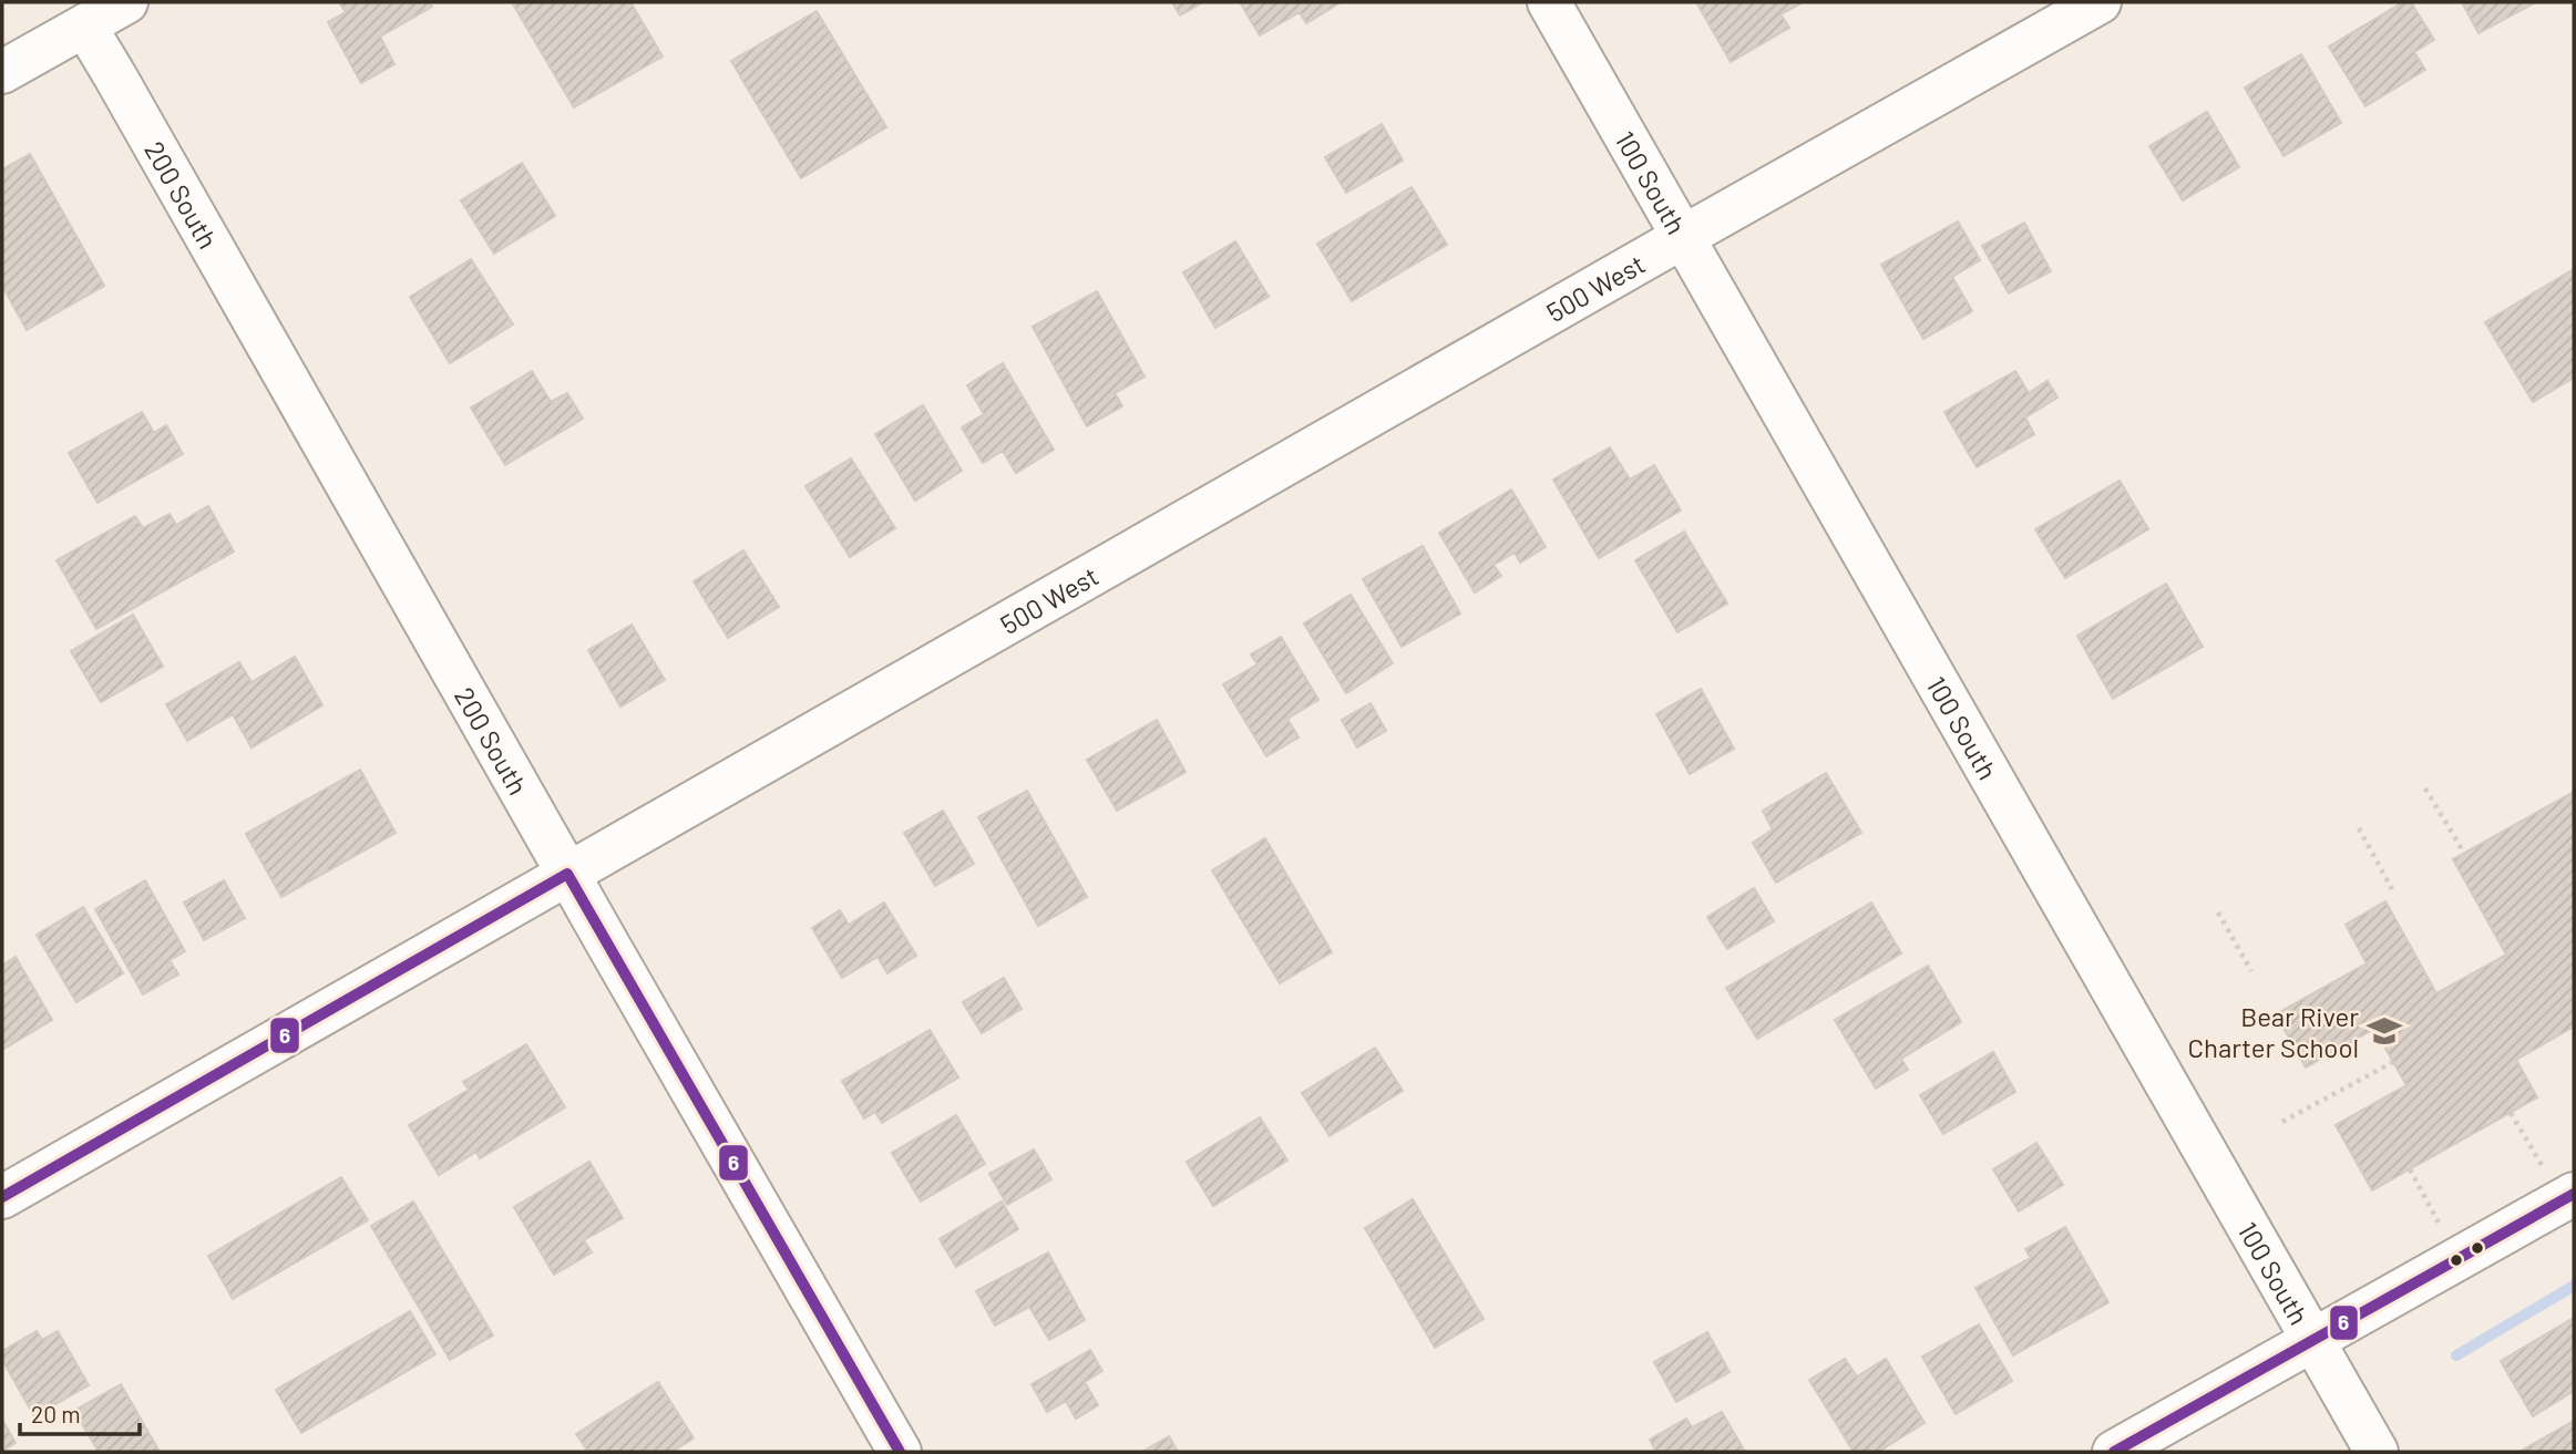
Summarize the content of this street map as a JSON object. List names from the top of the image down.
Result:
{
  "streets": {
    "street": ["100 South", "200 South", "500 West"]
  },
  "crossings": [
    ["100 South", "500 West"],
    ["200 South", "500 West"]
  ],
  "places": {
    "school or university": ["Bear River Charter School"]
  },
  "lines": ["transit line 6"],
  "scale_bar": "20 m"
}
